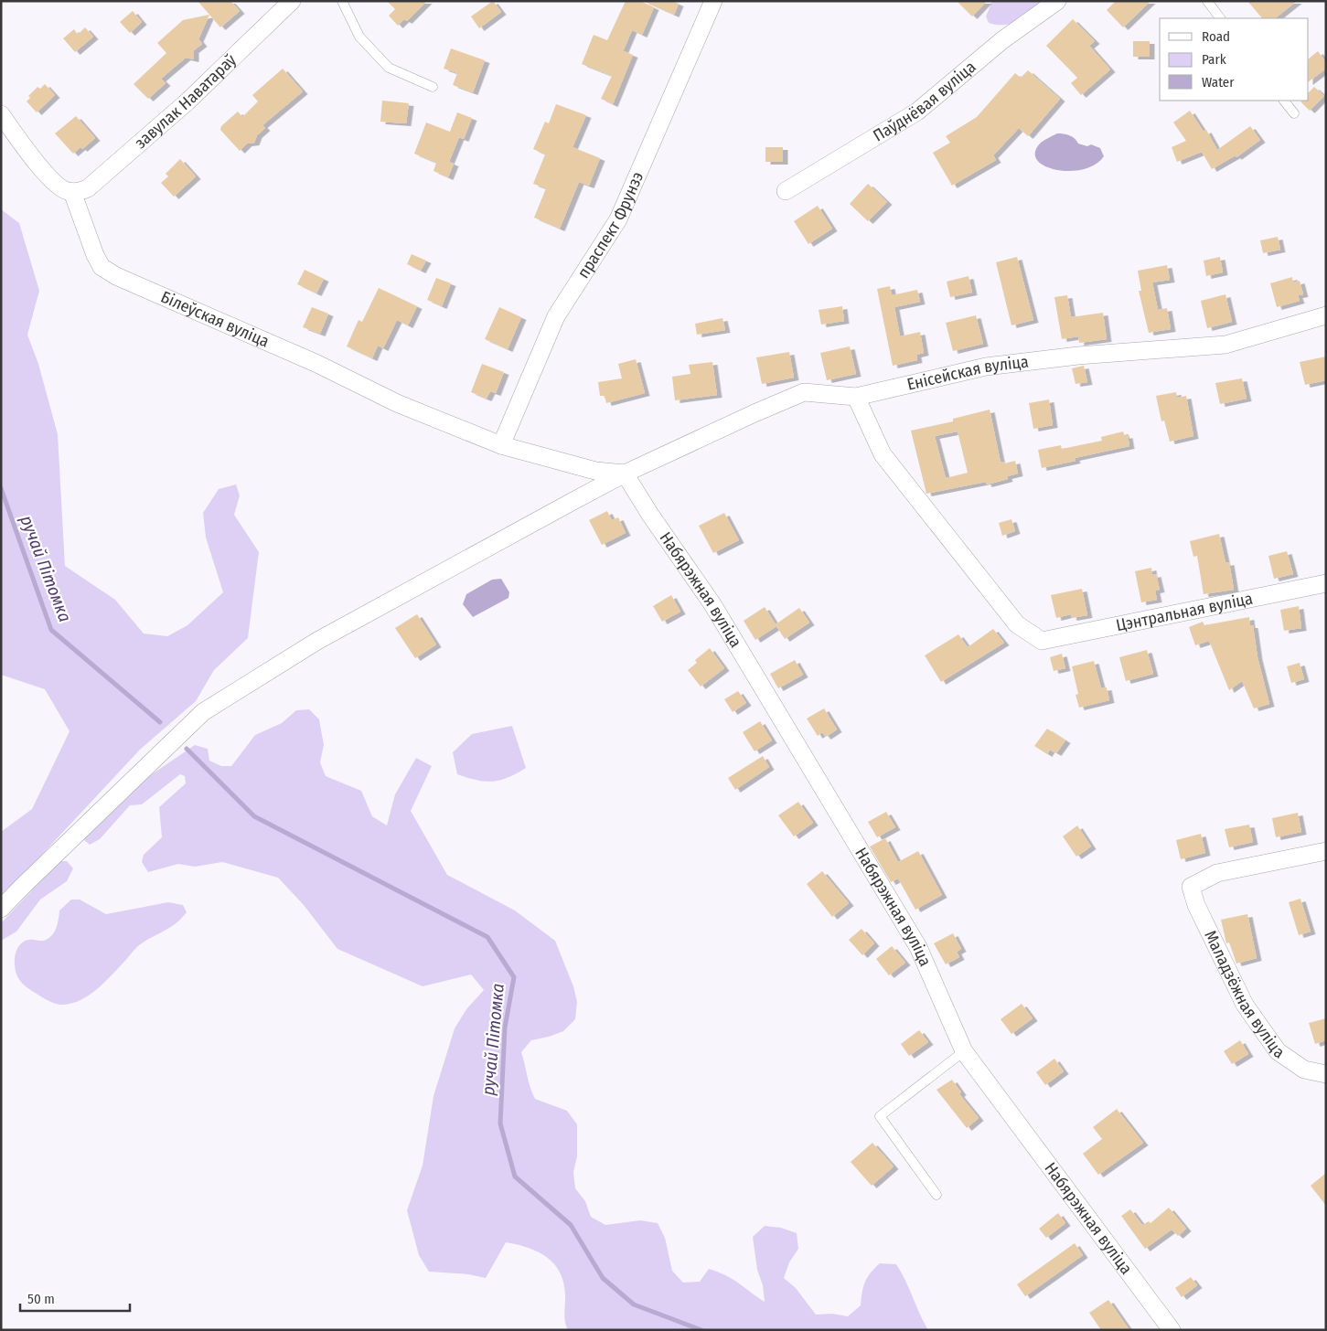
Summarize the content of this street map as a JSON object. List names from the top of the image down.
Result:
{
  "streets": {
    "street": [
      "Паўднёвая вуліца",
      "завулак Наватараў",
      "праспект Фрунзэ",
      "Білеўская вуліца",
      "Енісейская вуліца",
      "Набярэжная вуліца",
      "Цэнтральная вуліца",
      "Маладзёжная вуліца"
    ]
  },
  "crossings": [
    ["завулак Наватараў", "Білеўская вуліца"],
    ["праспект Фрунзэ", "Білеўская вуліца"],
    ["Білеўская вуліца", "Енісейская вуліца"],
    ["Білеўская вуліца", "Набярэжная вуліца"],
    ["Енісейская вуліца", "Набярэжная вуліца"],
    ["Енісейская вуліца", "Цэнтральная вуліца"]
  ],
  "water": ["ручай Пітомка"],
  "legend": ["Road", "Park", "Water"],
  "scale_bar": "50 m"
}
